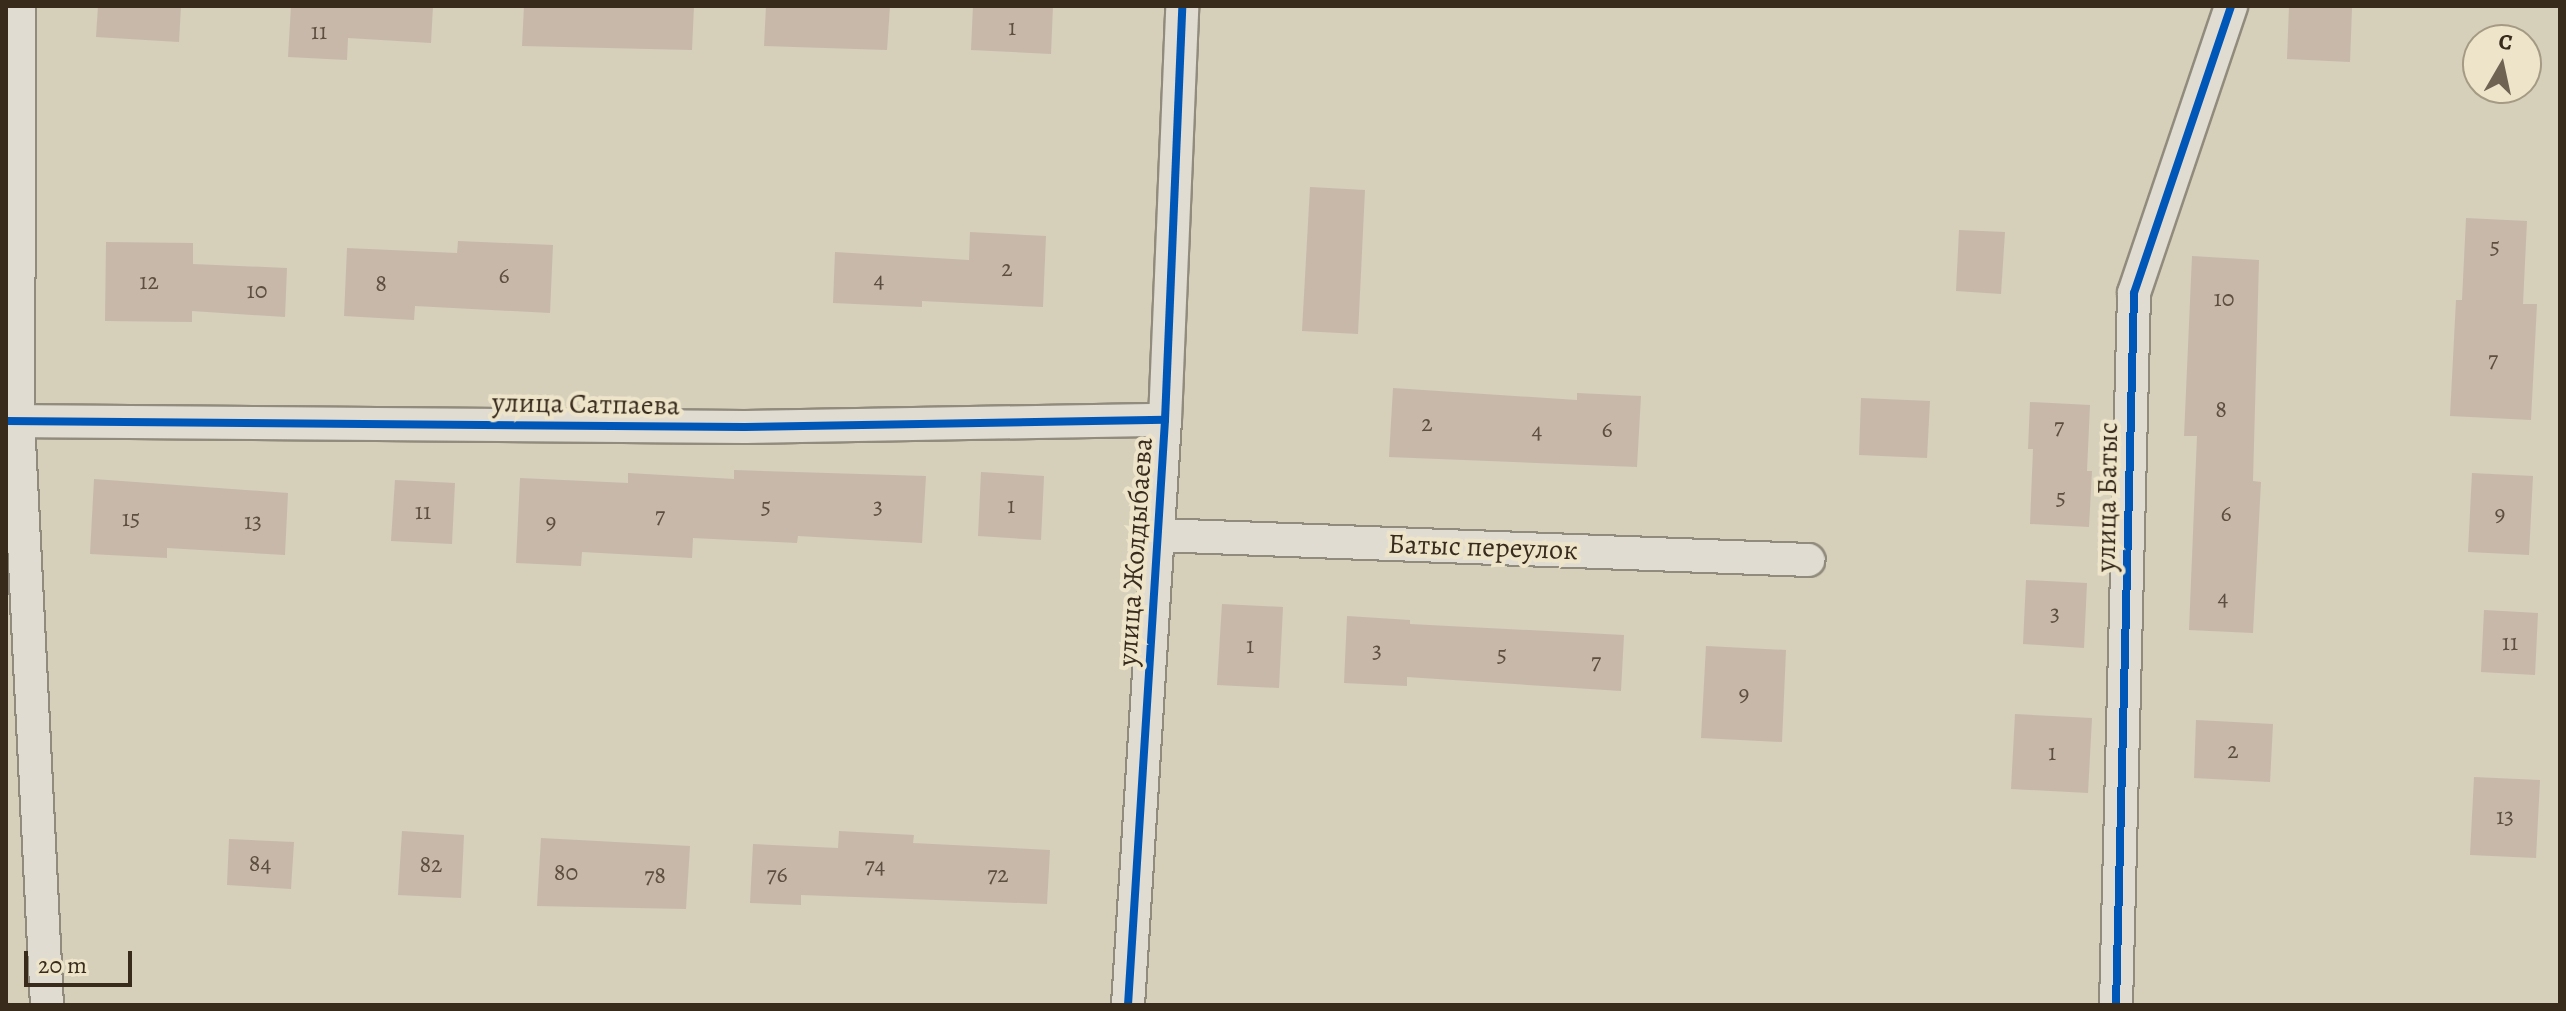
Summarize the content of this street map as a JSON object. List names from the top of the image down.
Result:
{
  "streets": {
    "street": [
      "улица Сатпаева",
      "улица Батыс",
      "Батыс переулок",
      "улица Жолдыбаева"
    ]
  },
  "crossings": [
    ["улица Сатпаева", "улица Жолдыбаева"],
    ["Батыс переулок", "улица Жолдыбаева"]
  ],
  "house_numbers": [
    "1",
    "11",
    "5",
    "2",
    "6",
    "4",
    "12",
    "8",
    "10",
    "10",
    "7",
    "8",
    "2",
    "7",
    "6",
    "4",
    "5",
    "1",
    "5",
    "3",
    "11",
    "6",
    "9",
    "7",
    "15",
    "13",
    "9",
    "4",
    "3",
    "11",
    "1",
    "3",
    "5",
    "7",
    "9",
    "2",
    "1",
    "13",
    "84",
    "82",
    "74",
    "80",
    "76",
    "72",
    "78"
  ],
  "scale_bar": "20 m",
  "north": "top"
}
